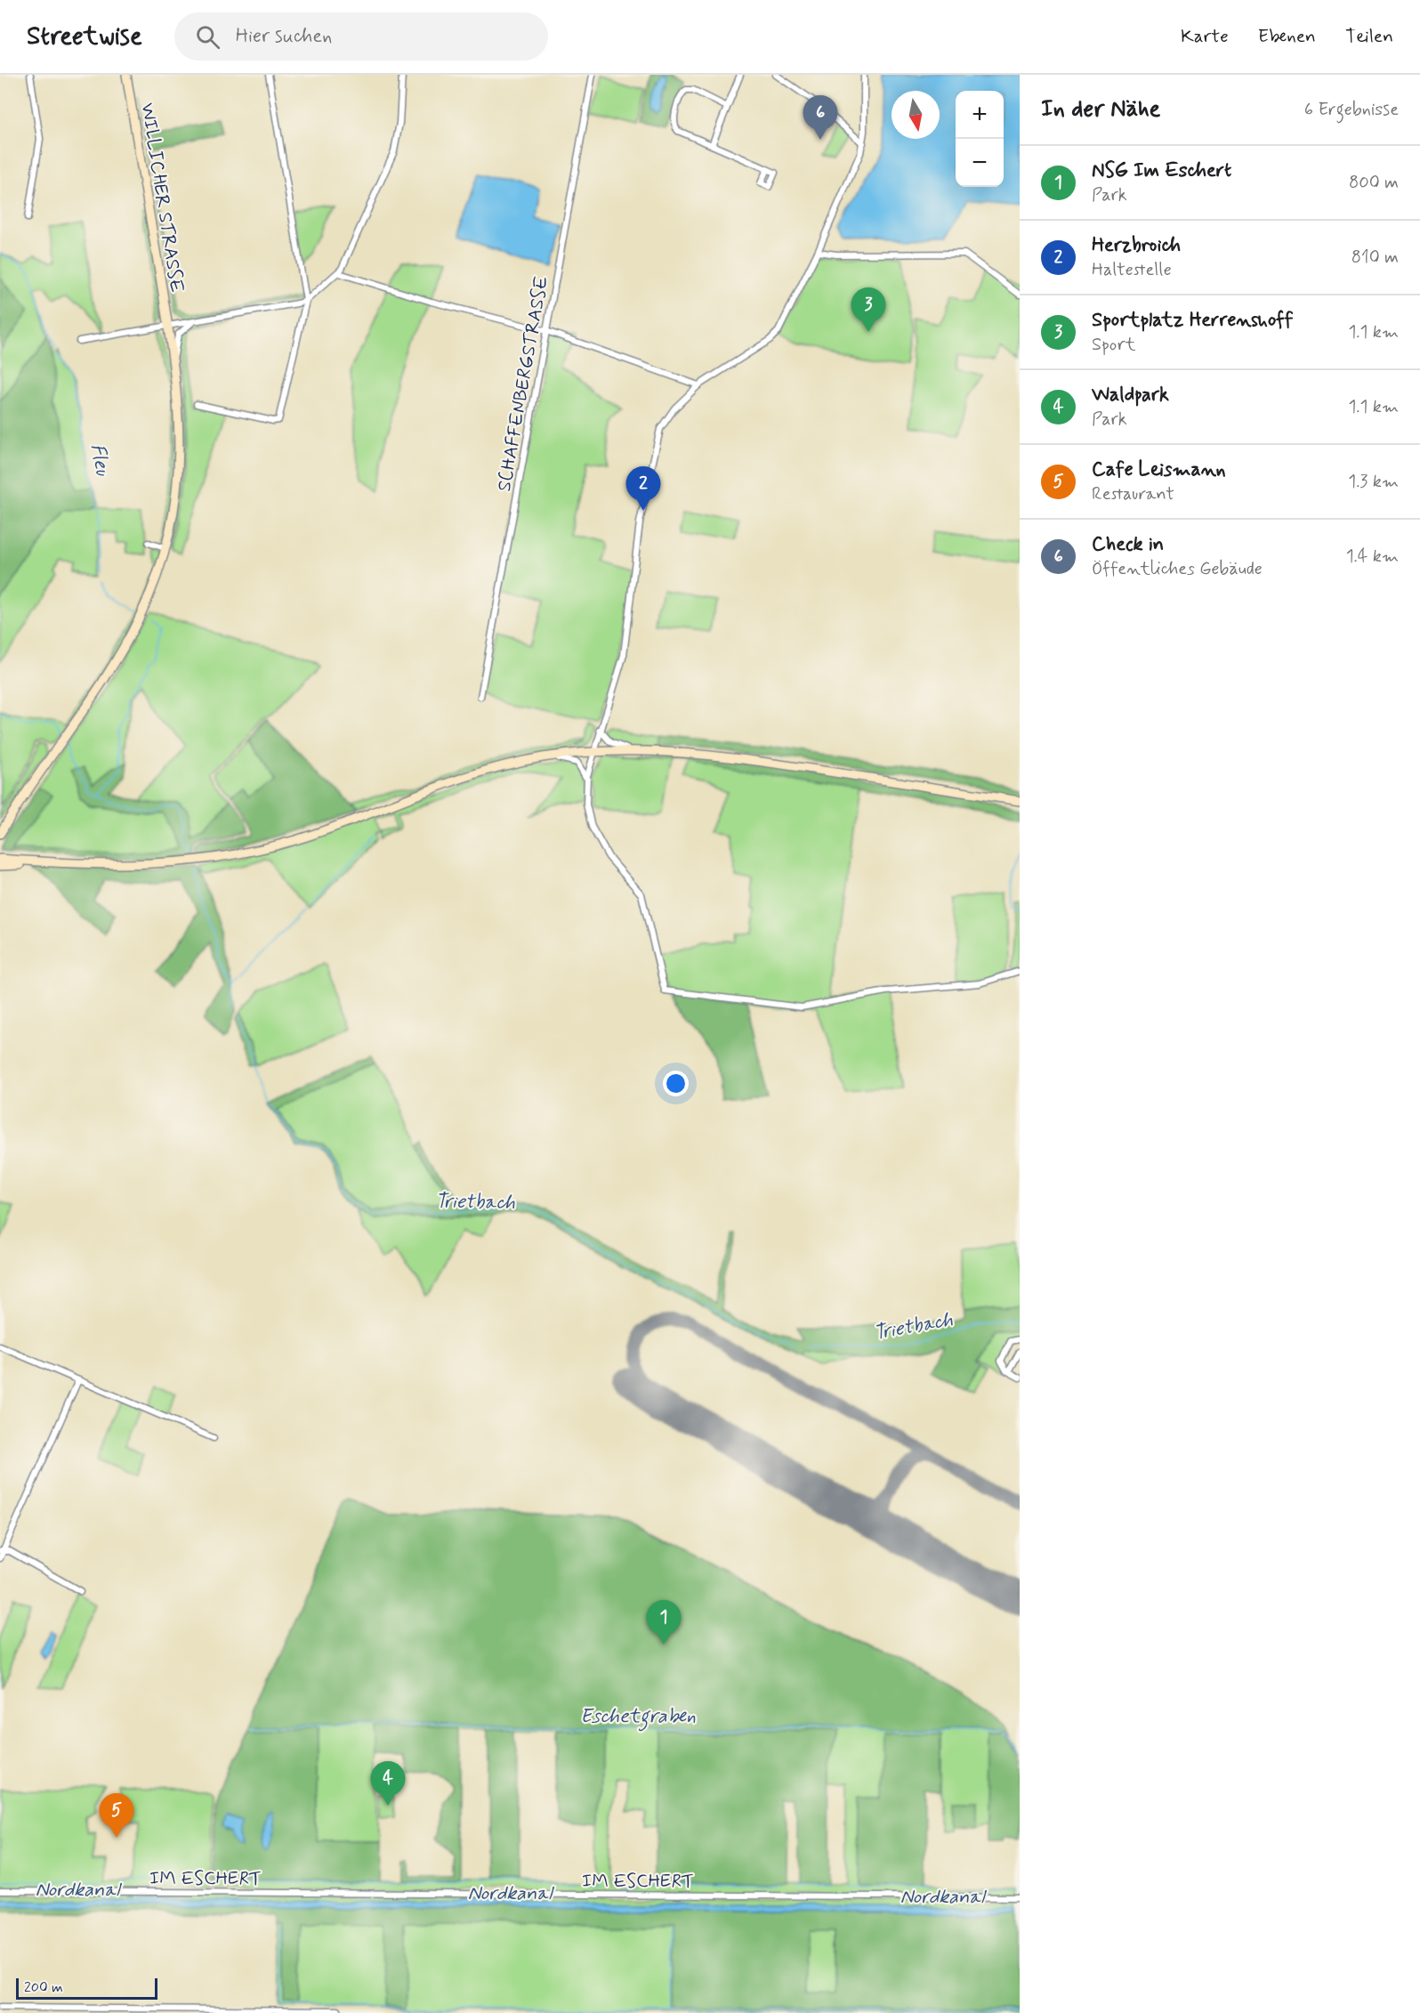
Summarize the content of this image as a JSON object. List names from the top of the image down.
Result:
{
  "streets": {
    "main road": ["WILLICHER STRASSE"],
    "street": ["SCHAFFENBERGSTRASSE", "IM ESCHERT"]
  },
  "water": [
    "Fleu",
    "Trietbach",
    "Eschetgraben",
    "Nordkanal"
  ],
  "scale_bar": "200 m",
  "north": "bottom",
  "page": {
    "header": "Streetwise",
    "search": "Hier suchen",
    "nav": ["Karte", "Ebenen", "Teilen"],
    "heading": ["In der Nähe", "6 Ergebnisse"],
    "map_buttons": ["+", "−"],
    "pins": [
      "6",
      "3",
      "2",
      "1",
      "4",
      "5"
    ],
    "list": [
      {
        "mark": "1",
        "name": "NSG Im Eschert",
        "note": "Park",
        "value": "800 m"
      },
      {
        "mark": "2",
        "name": "Herzbroich",
        "note": "Haltestelle",
        "value": "810 m"
      },
      {
        "mark": "3",
        "name": "Sportplatz Herrenshoff",
        "note": "Sport",
        "value": "1.1 km"
      },
      {
        "mark": "4",
        "name": "Waldpark",
        "note": "Park",
        "value": "1.1 km"
      },
      {
        "mark": "5",
        "name": "Cafe Leismann",
        "note": "Restaurant",
        "value": "1.3 km"
      },
      {
        "mark": "6",
        "name": "Check in",
        "note": "Öffentliches Gebäude",
        "value": "1.4 km"
      }
    ],
    "scale": "200 m"
  }
}
